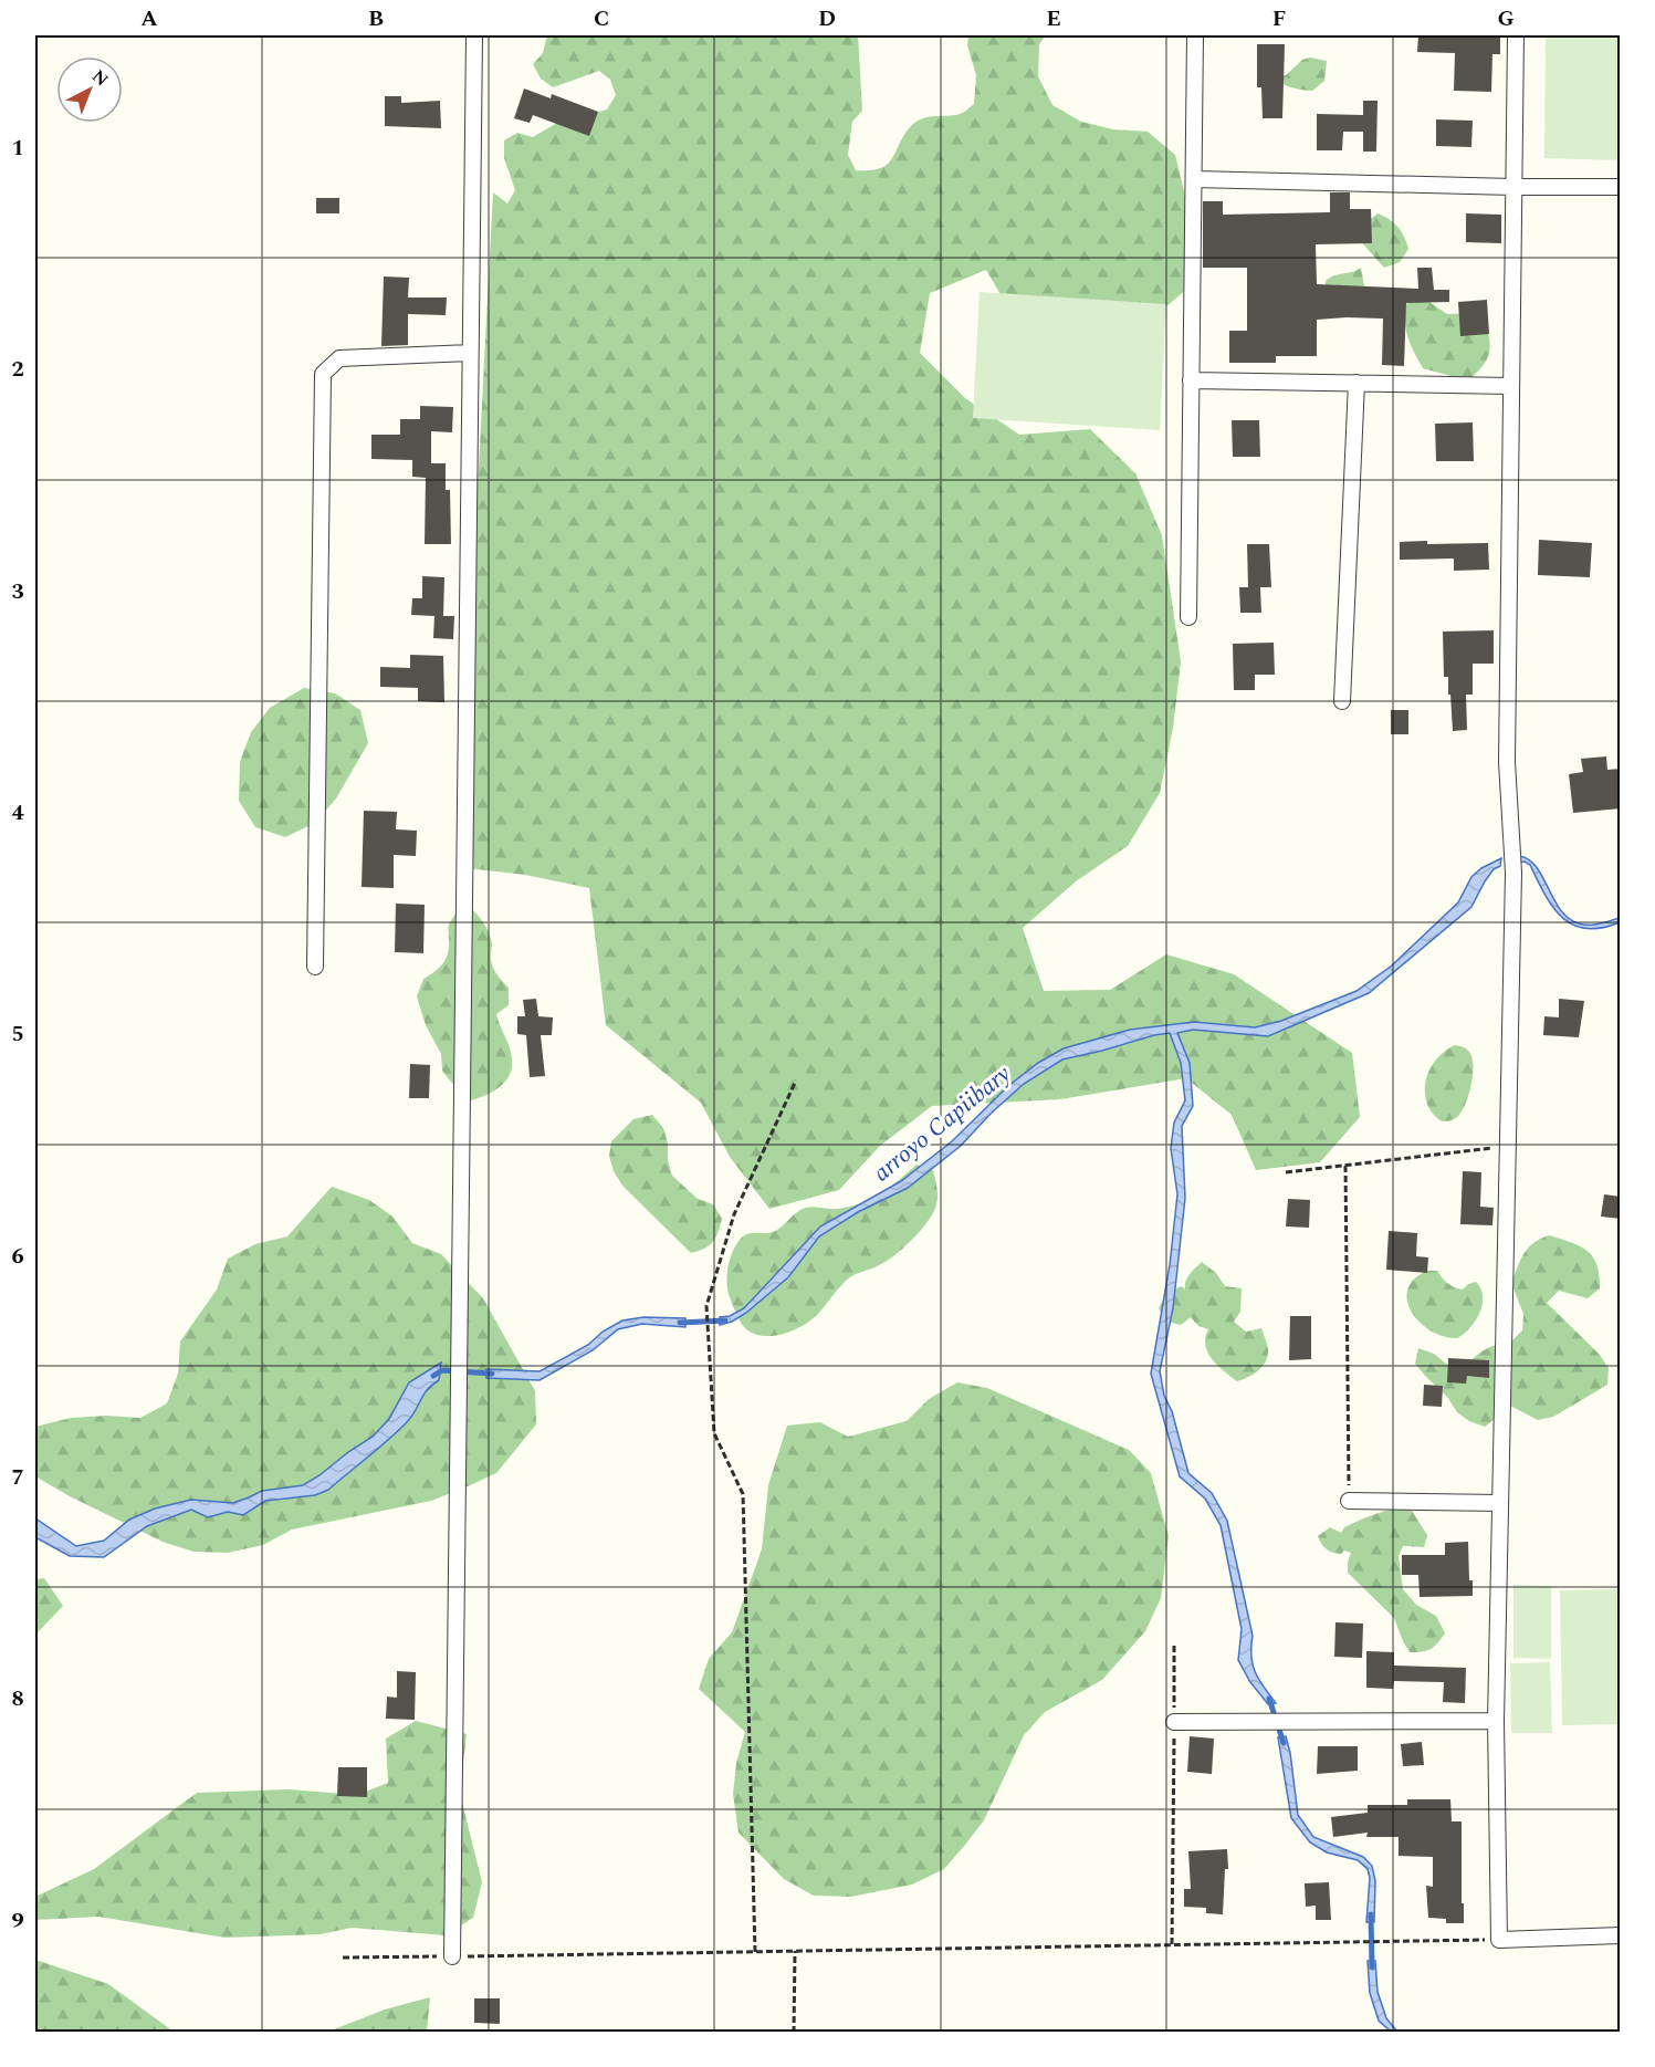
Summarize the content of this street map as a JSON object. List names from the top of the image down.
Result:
{
  "water": ["arroyo Capiibary"],
  "north": "top right",
  "grid": {
    "columns": [
      "A",
      "B",
      "C",
      "D",
      "E",
      "F",
      "G"
    ],
    "rows": [
      "1",
      "2",
      "3",
      "4",
      "5",
      "6",
      "7",
      "8",
      "9"
    ]
  }
}
